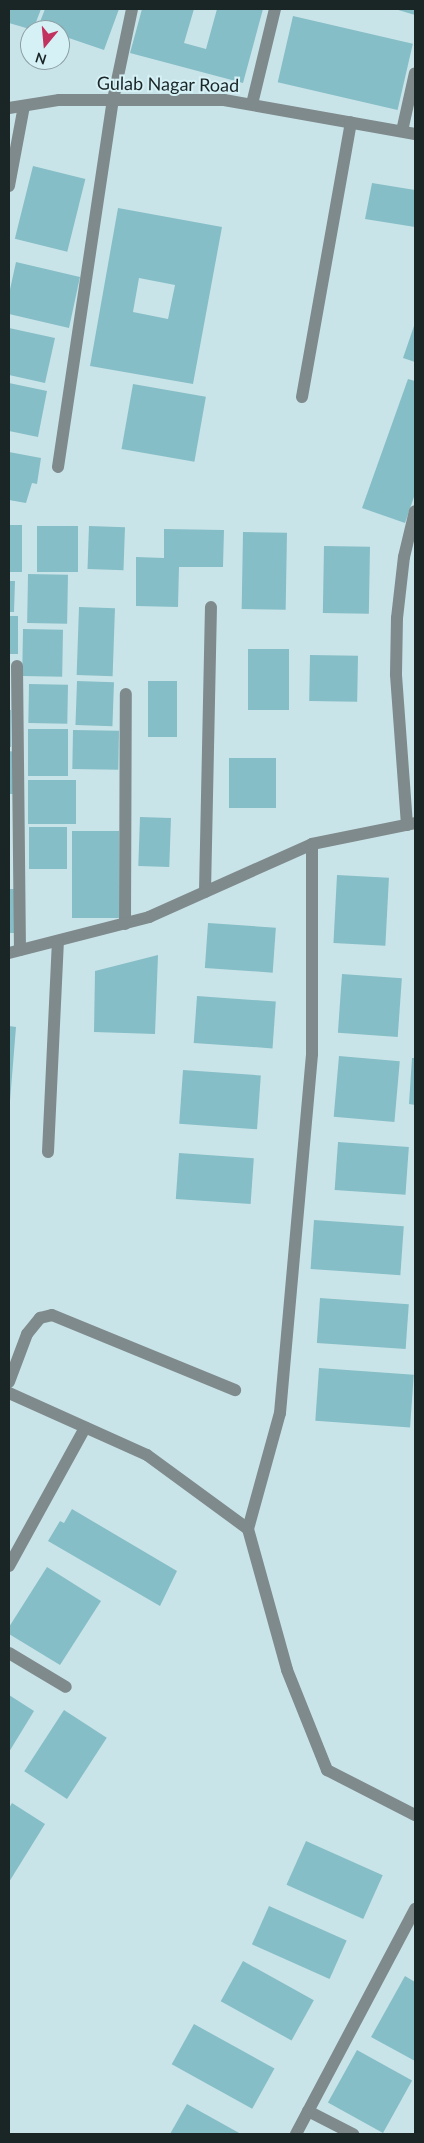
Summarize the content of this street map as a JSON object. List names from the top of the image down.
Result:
{
  "streets": {
    "street": ["Gulab Nagar Road"]
  },
  "north": "bottom"
}
